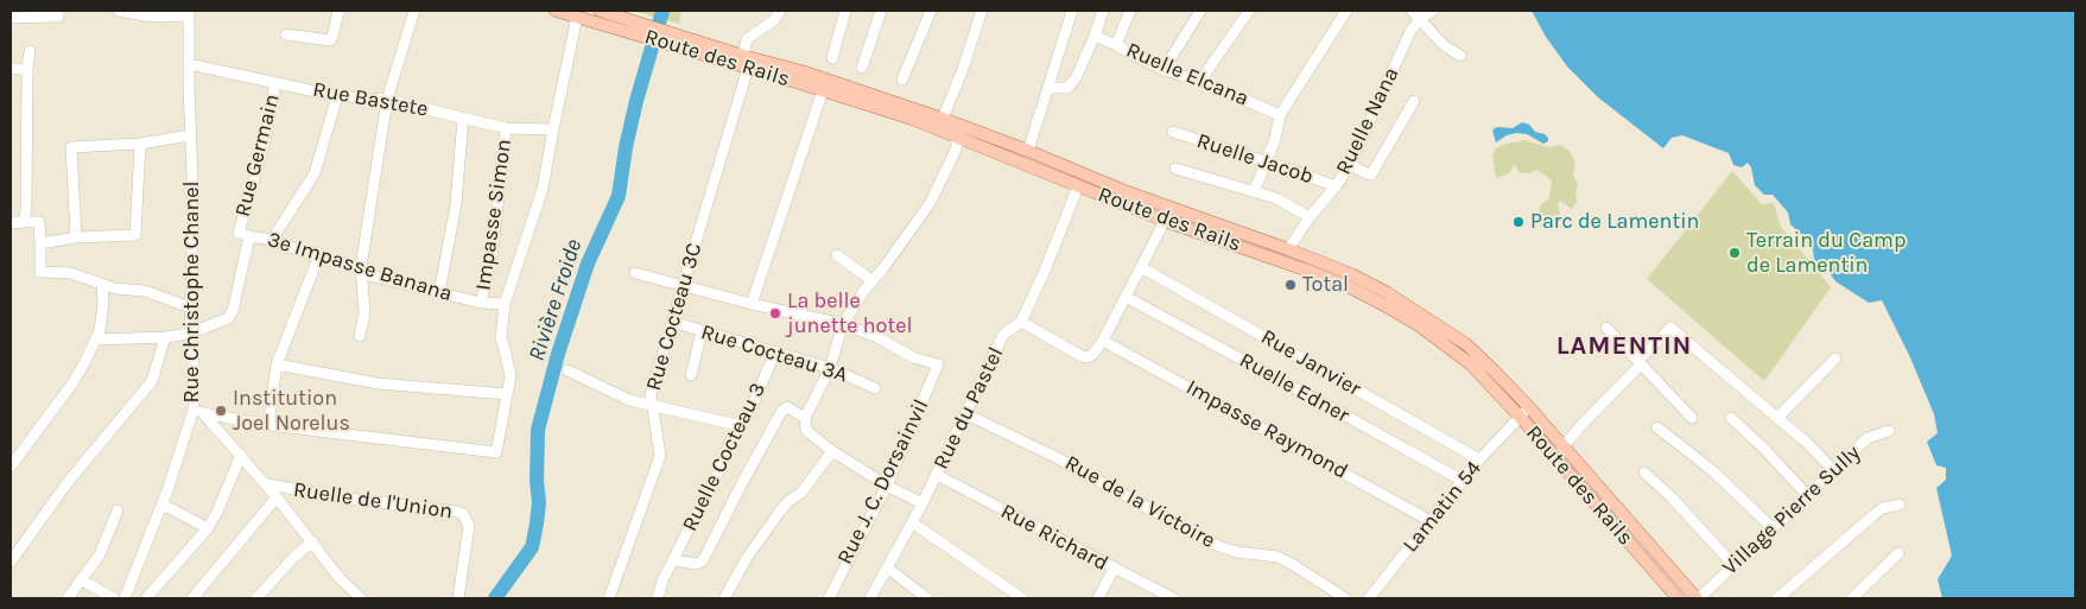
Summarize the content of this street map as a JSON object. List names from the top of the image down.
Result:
{
  "streets": {
    "main road": ["Route des Rails"],
    "street": [
      "Ruelle Elcana",
      "Rue Bastete",
      "Ruelle Nana",
      "Rue Germain",
      "Ruelle Jacob",
      "Impasse Simon",
      "3e Impasse Banana",
      "Rue Christophe Chanel",
      "Rue Cocteau 3C",
      "Rue Cocteau 3A",
      "Rue Janvier",
      "Ruelle Edner",
      "Rue du Pastel",
      "Impasse Raymond",
      "Ruelle Cocteau 3",
      "Rue J. C. Dorsainvil",
      "Ruelle de l'Union",
      "Rue de la Victoire",
      "Lamatin 54",
      "Village Pierre Sully",
      "Rue Richard"
    ]
  },
  "crossings": [
    ["Route des Rails", "Ruelle Nana"],
    ["Route des Rails", "Rue Cocteau 3C"],
    ["Route des Rails", "Rue du Pastel"],
    ["Route des Rails", "Lamatin 54"],
    ["Route des Rails", "Village Pierre Sully"],
    ["Rue Bastete", "Rue Germain"],
    ["Rue Bastete", "Impasse Simon"],
    ["Rue Bastete", "Rue Christophe Chanel"],
    ["Ruelle Nana", "Ruelle Jacob"],
    ["Rue Germain", "3e Impasse Banana"],
    ["Rue Germain", "Rue Christophe Chanel"],
    ["Impasse Simon", "3e Impasse Banana"],
    ["Rue Cocteau 3C", "Rue Cocteau 3A"],
    ["Rue Cocteau 3A", "Ruelle Cocteau 3"],
    ["Rue Janvier", "Lamatin 54"],
    ["Ruelle Edner", "Lamatin 54"],
    ["Rue du Pastel", "Rue de la Victoire"],
    ["Rue du Pastel", "Rue Richard"],
    ["Impasse Raymond", "Lamatin 54"]
  ],
  "districts": ["LAMENTIN"],
  "water": ["Rivière Froide"],
  "places": [
    "Parc de Lamentin",
    "Terrain du Camp de Lamentin",
    "Total",
    "La belle junette hotel",
    "Institution Joel Norelus"
  ]
}
